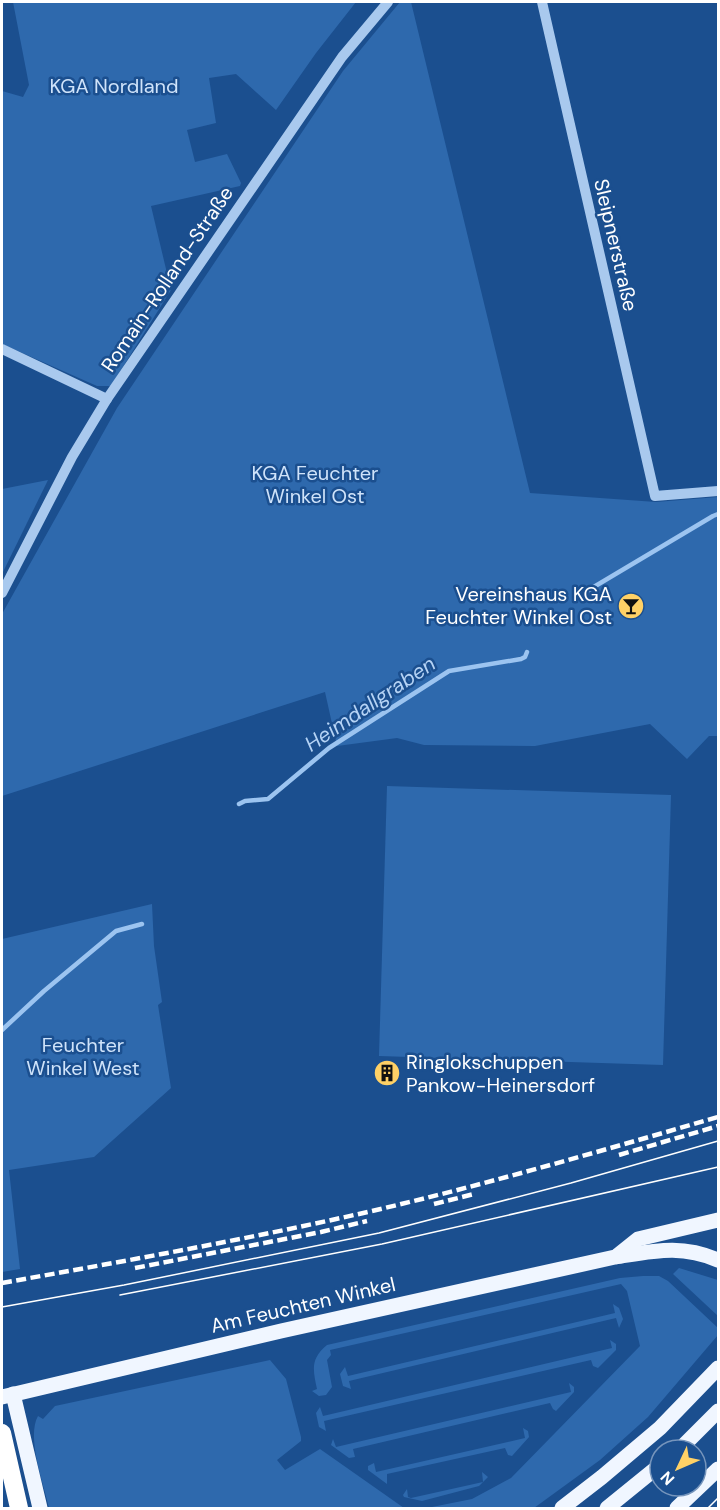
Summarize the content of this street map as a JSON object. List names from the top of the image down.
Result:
{
  "streets": {
    "main road": ["Am Feuchten Winkel"],
    "street": ["Sleipnerstraße", "Romain-Rolland-Straße"]
  },
  "water": ["Heimdallgraben"],
  "parks": ["KGA Nordland", "KGA Feuchter Winkel Ost", "Feuchter Winkel West"],
  "places": {
    "bar": ["Vereinshaus KGA Feuchter Winkel Ost"],
    "building": ["Ringlokschuppen Pankow-Heinersdorf"]
  },
  "north": "bottom left"
}
